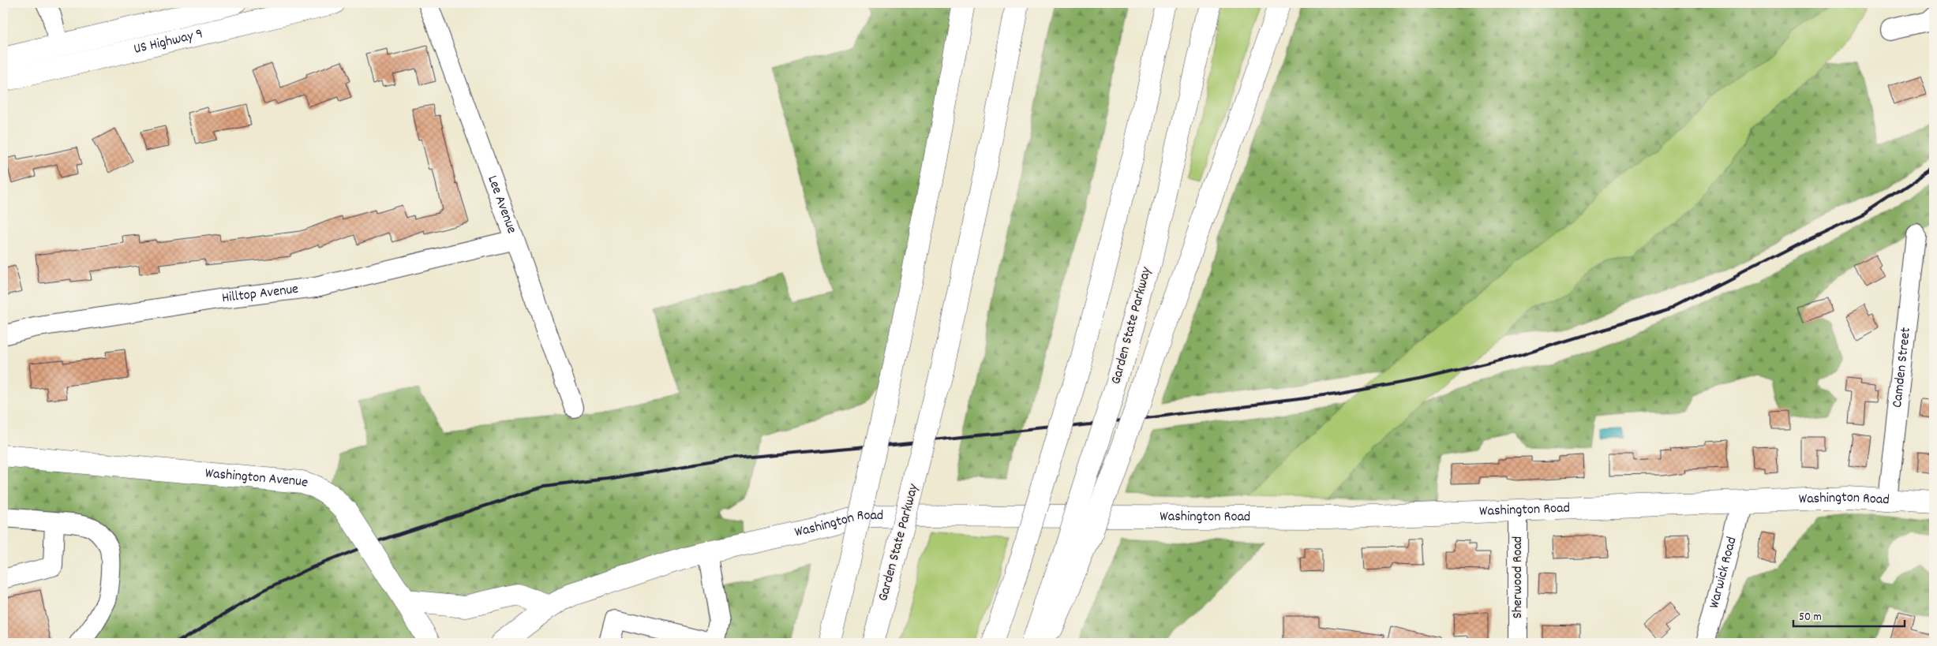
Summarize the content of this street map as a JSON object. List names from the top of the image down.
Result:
{
  "streets": {
    "main road": [
      "US Highway 9",
      "Garden State Parkway",
      "Washington Avenue",
      "Washington Road"
    ],
    "street": [
      "Lee Avenue",
      "Hilltop Avenue",
      "Camden Street",
      "Warwick Road",
      "Sherwood Road"
    ]
  },
  "crossings": [
    ["Lee Avenue", "Hilltop Avenue"],
    ["Camden Street", "Washington Road"],
    ["Washington Road", "Warwick Road"],
    ["Washington Road", "Sherwood Road"]
  ],
  "scale_bar": "50 m"
}
